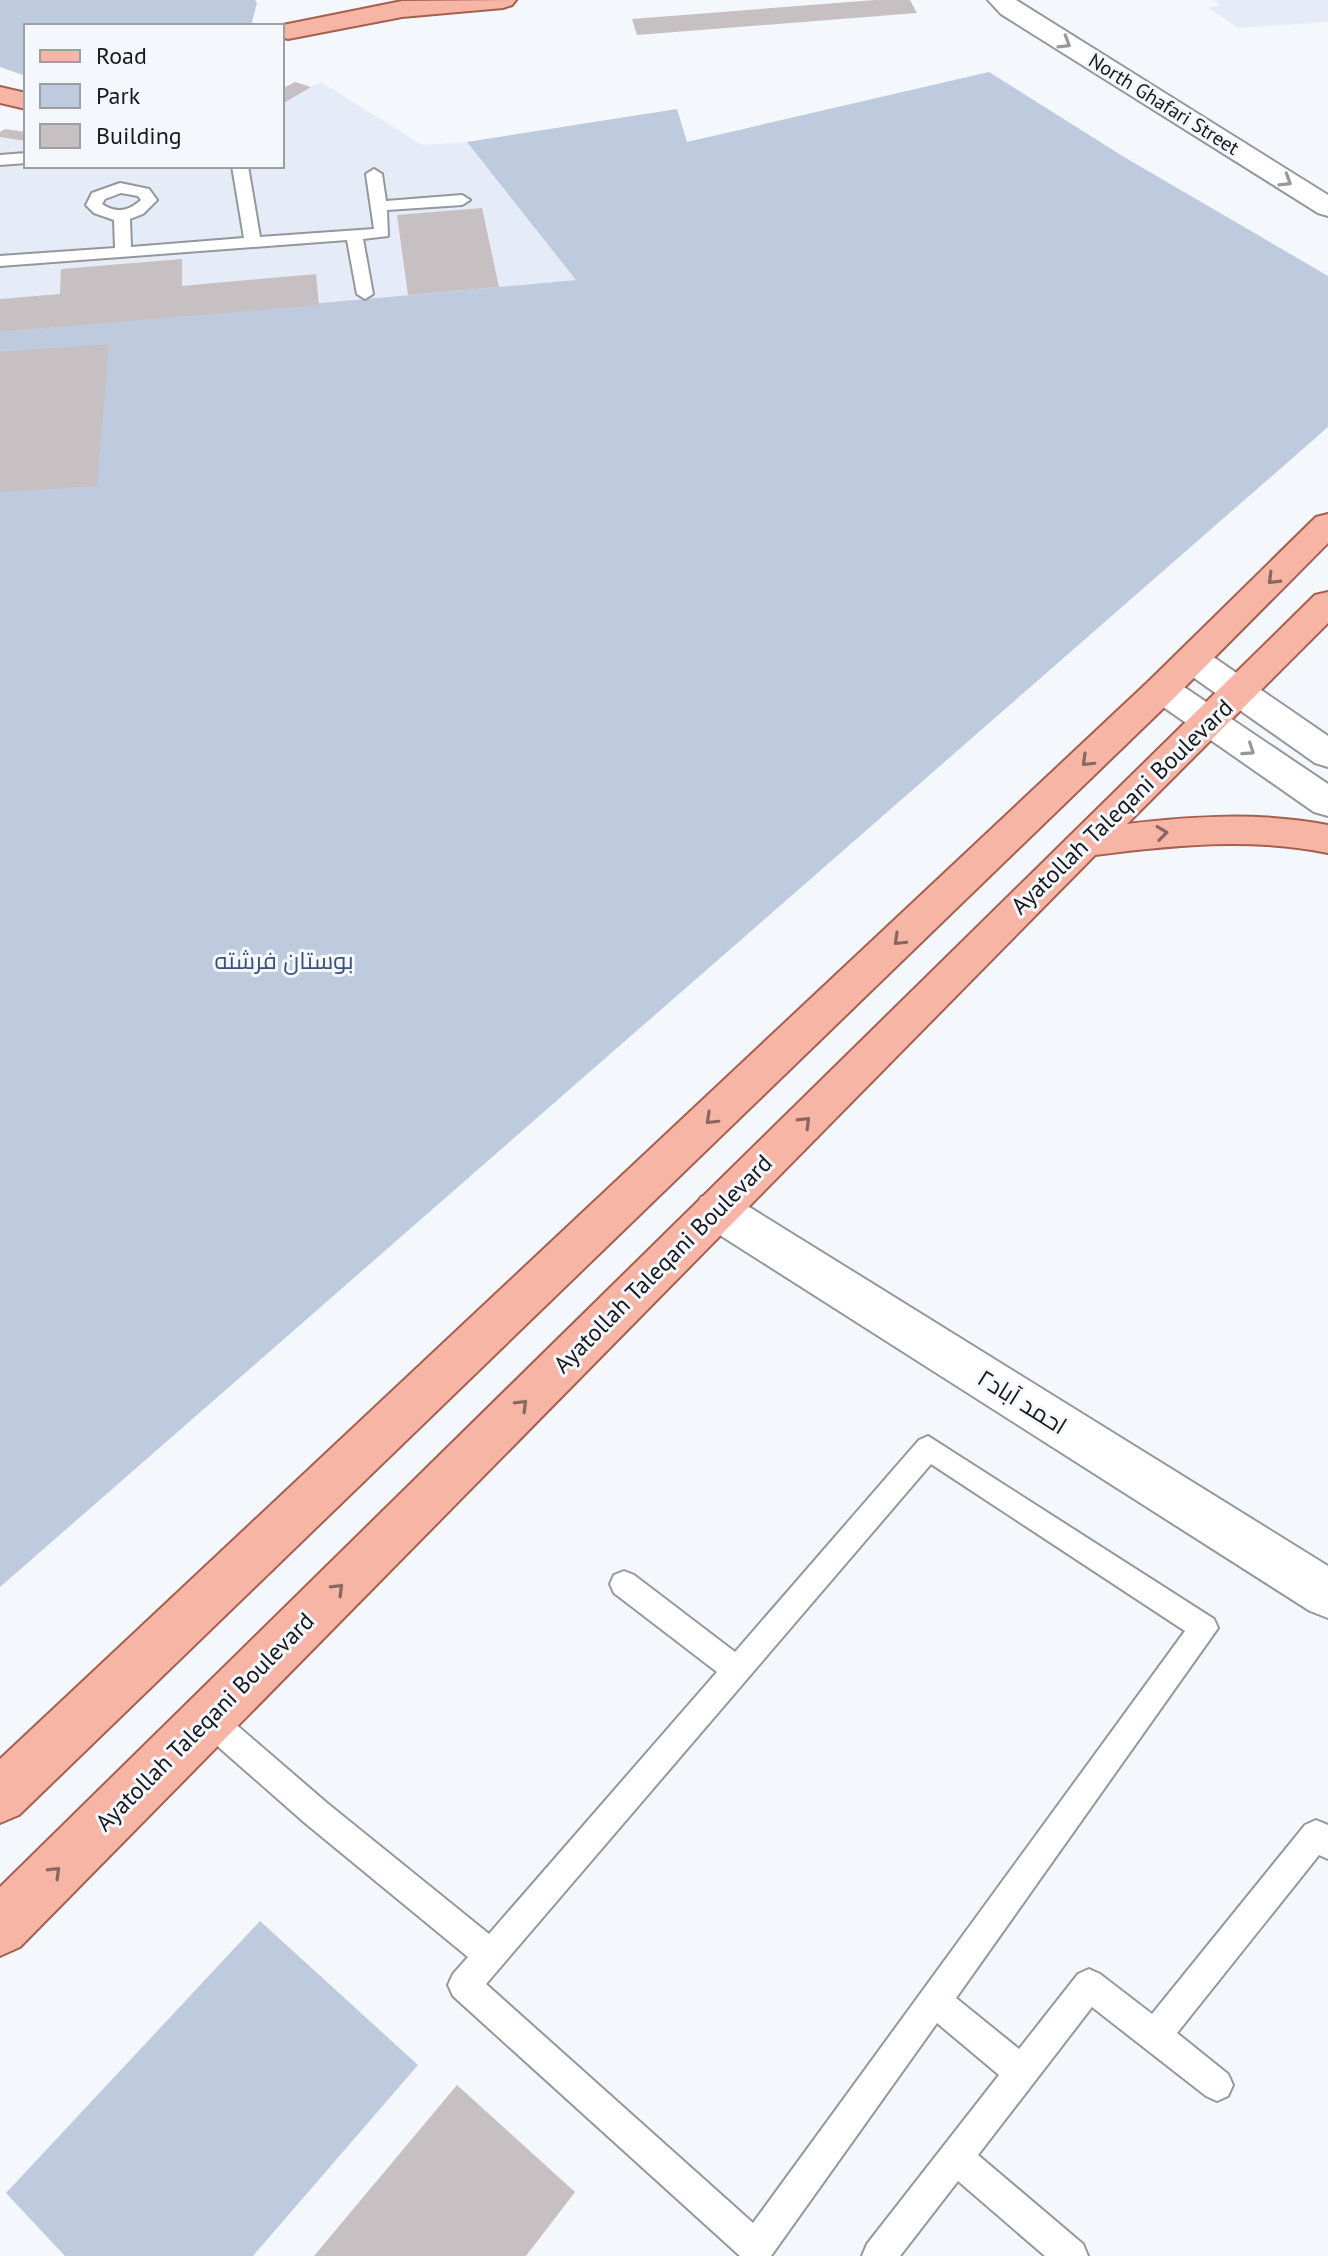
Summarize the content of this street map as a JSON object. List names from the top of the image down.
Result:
{
  "streets": {
    "main road": ["Ayatollah Taleqani Boulevard"],
    "street": ["North Ghafari Street", "احمد آباد۲"]
  },
  "crossings": [
    ["Ayatollah Taleqani Boulevard", "احمد آباد۲"]
  ],
  "one_way": ["North Ghafari Street"],
  "parks": ["بوستان فرشته"],
  "legend": ["Road", "Park", "Building"]
}
